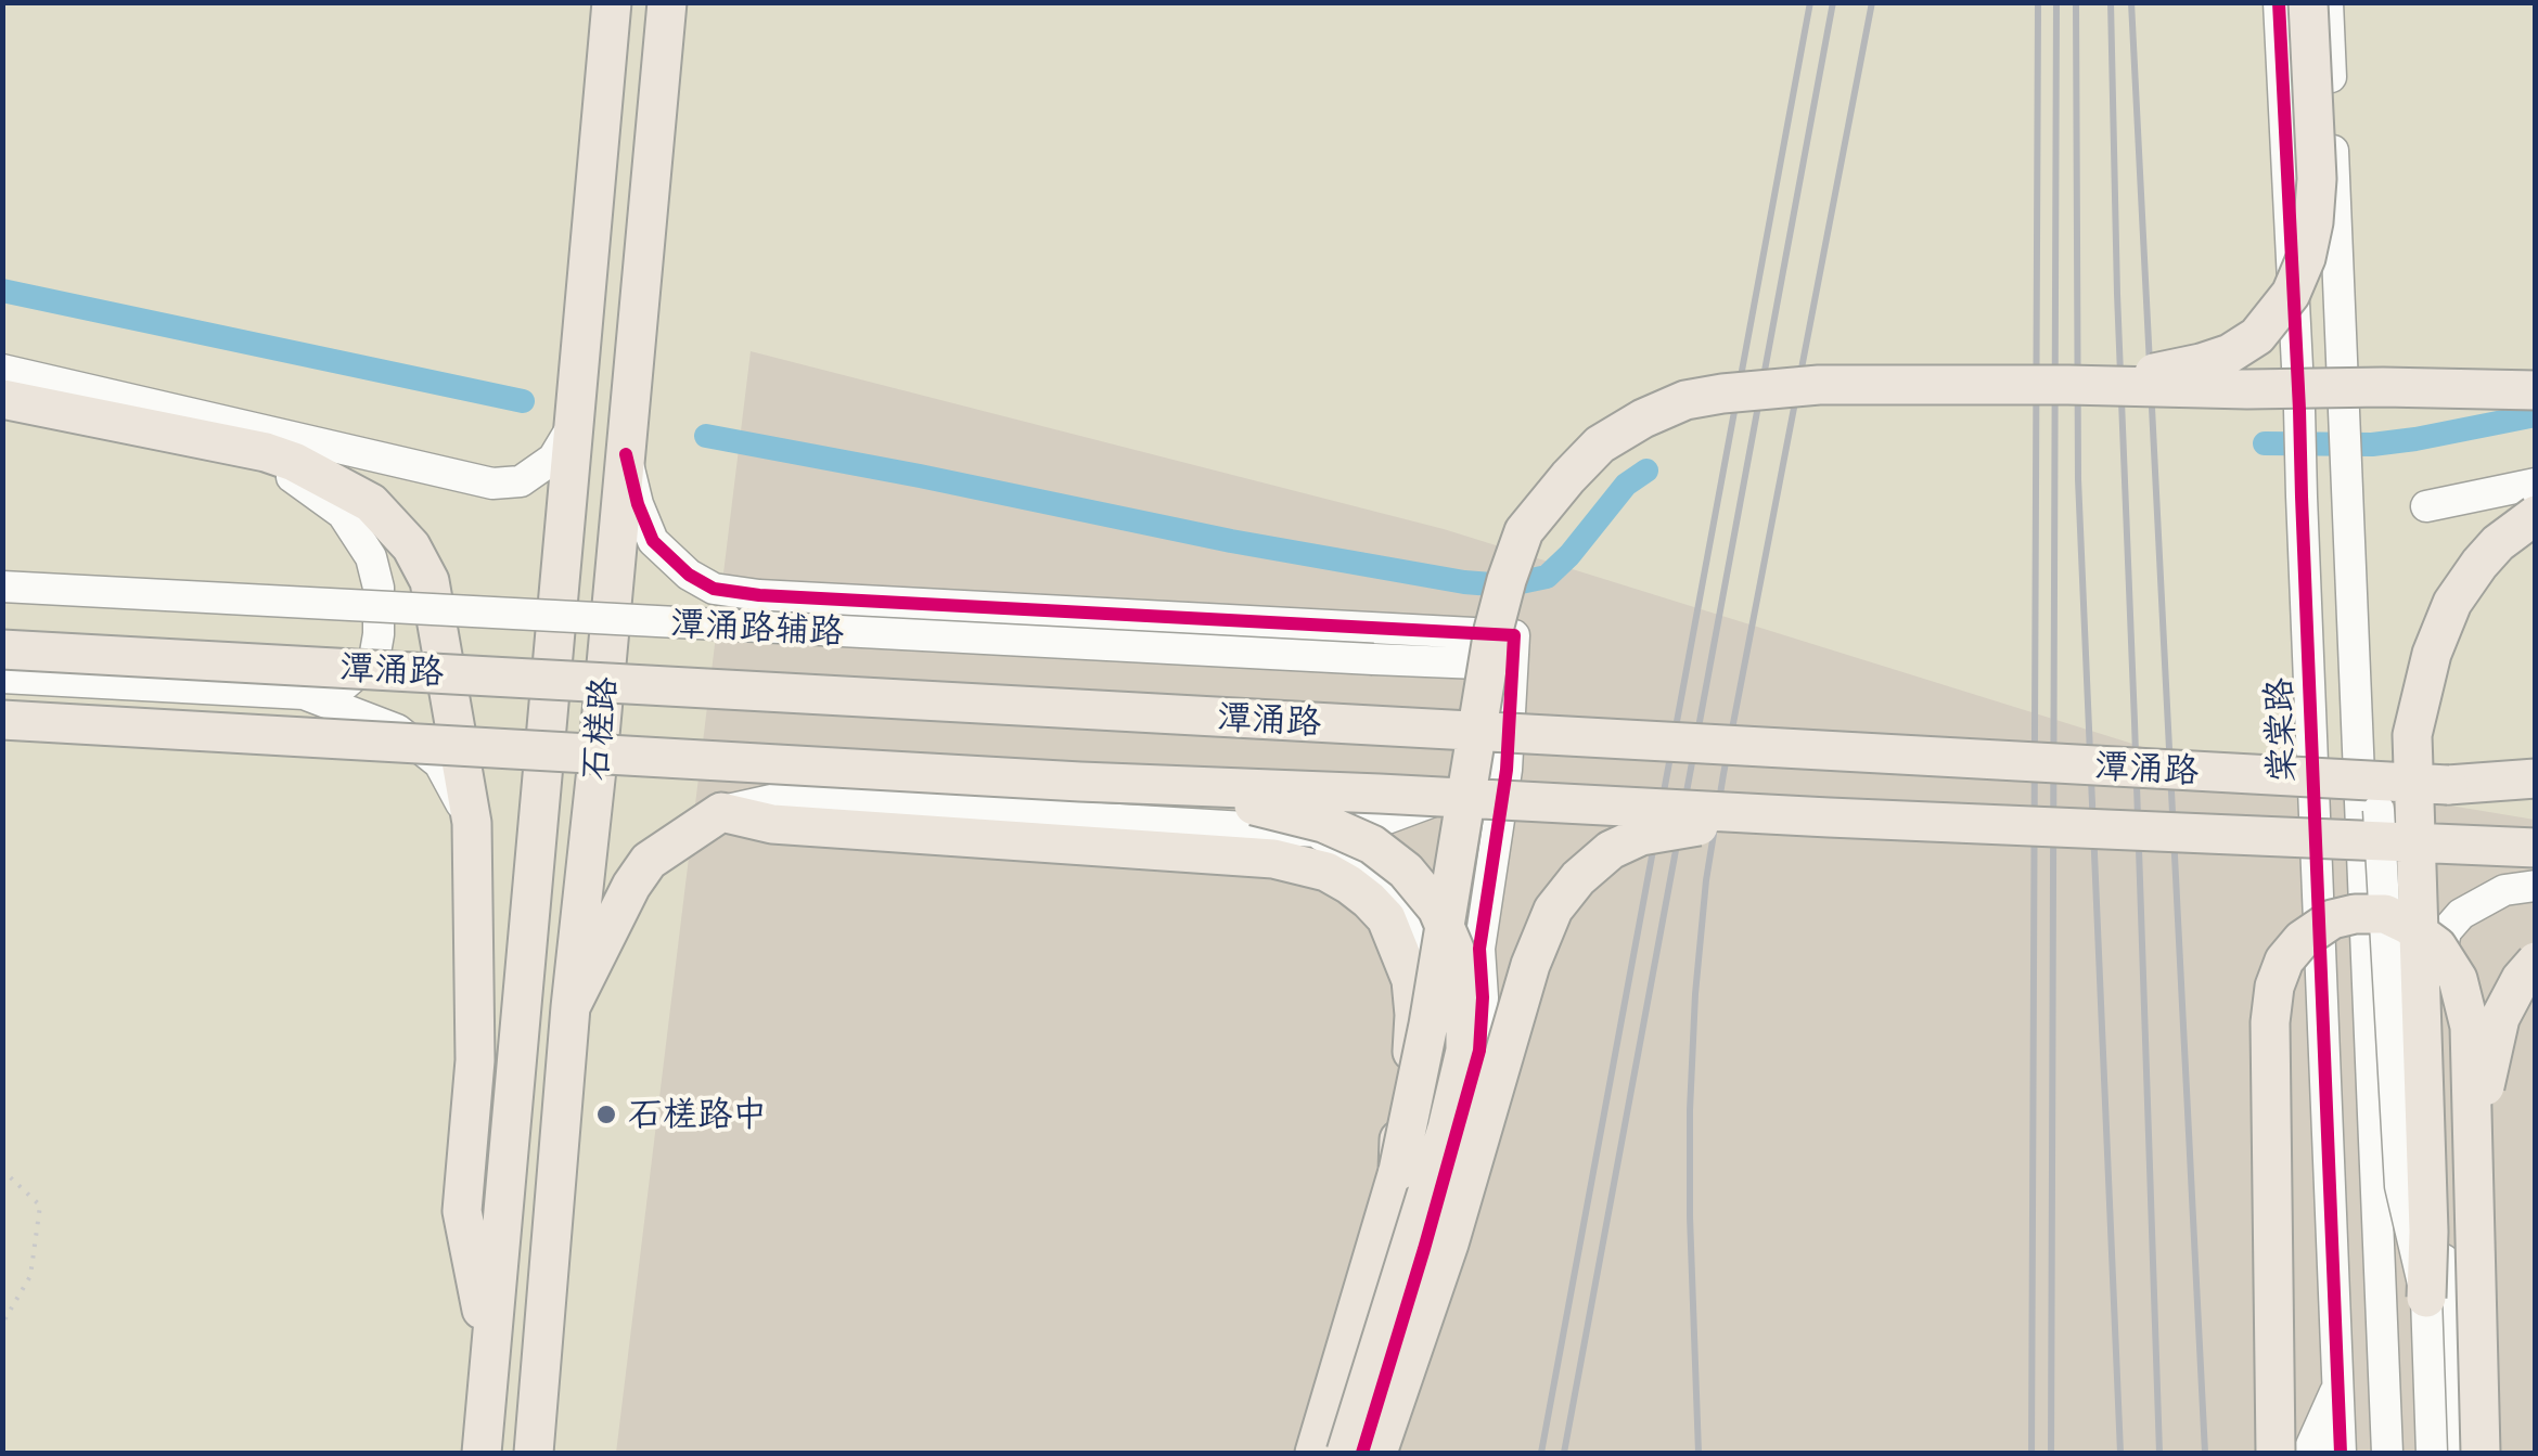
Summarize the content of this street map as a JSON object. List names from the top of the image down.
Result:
{
  "streets": {
    "main road": ["潭涌路", "石槎路"],
    "street": ["潭涌路辅路", "棠棠路"]
  },
  "places": ["石槎路中"]
}
